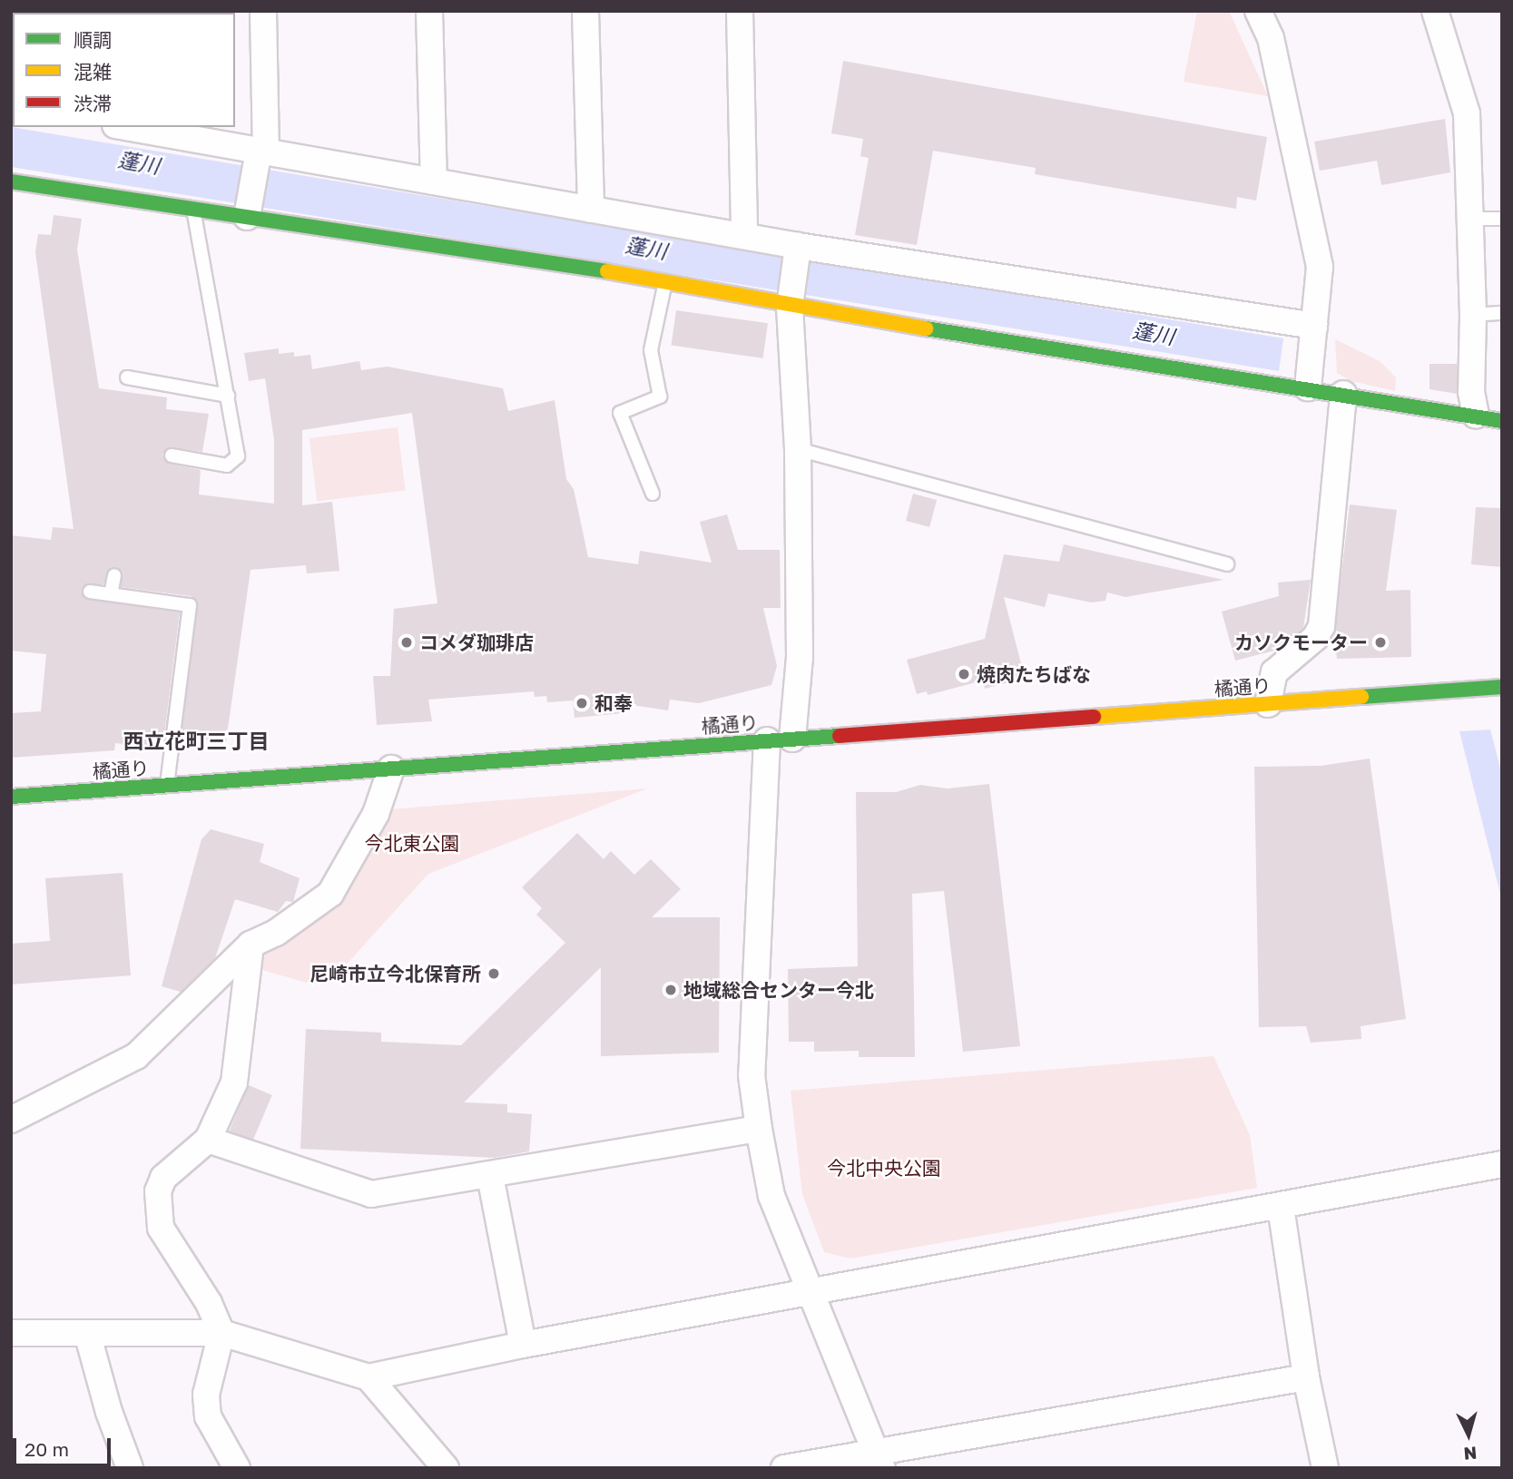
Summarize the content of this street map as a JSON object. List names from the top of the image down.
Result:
{
  "streets": {
    "street": ["橘通り"]
  },
  "districts": ["西立花町三丁目"],
  "water": ["蓬川"],
  "parks": ["今北東公園", "今北中央公園"],
  "places": [
    "コメダ珈琲店",
    "カソクモーター",
    "焼肉たちばな",
    "和奉",
    "尼崎市立今北保育所",
    "地域総合センター今北"
  ],
  "legend": ["順調", "混雑", "渋滞"],
  "scale_bar": "20 m",
  "north": "bottom"
}
